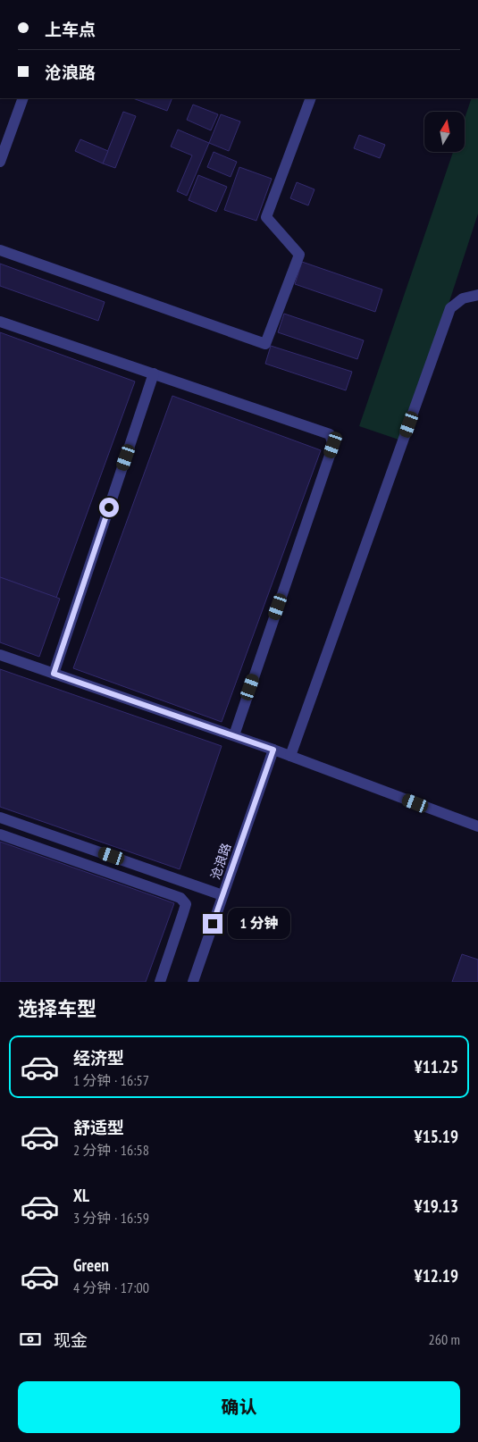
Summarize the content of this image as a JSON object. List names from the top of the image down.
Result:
{
  "streets": {
    "street": ["沧浪路"]
  },
  "north": "top",
  "page": {
    "banner": ["上车点", "沧浪路"],
    "bubble": "1 分钟",
    "heading": "选择车型",
    "list": [
      {
        "name": "经济型",
        "note": "1 分钟 · 16:57",
        "value": "¥11.25"
      },
      {
        "name": "舒适型",
        "note": "2 分钟 · 16:58",
        "value": "¥15.19"
      },
      {
        "name": "XL",
        "note": "3 分钟 · 16:59",
        "value": "¥19.13"
      },
      {
        "name": "Green",
        "note": "4 分钟 · 17:00",
        "value": "¥12.19"
      }
    ],
    "pay": ["现金", "260 m"],
    "buttons": "确认"
  }
}
